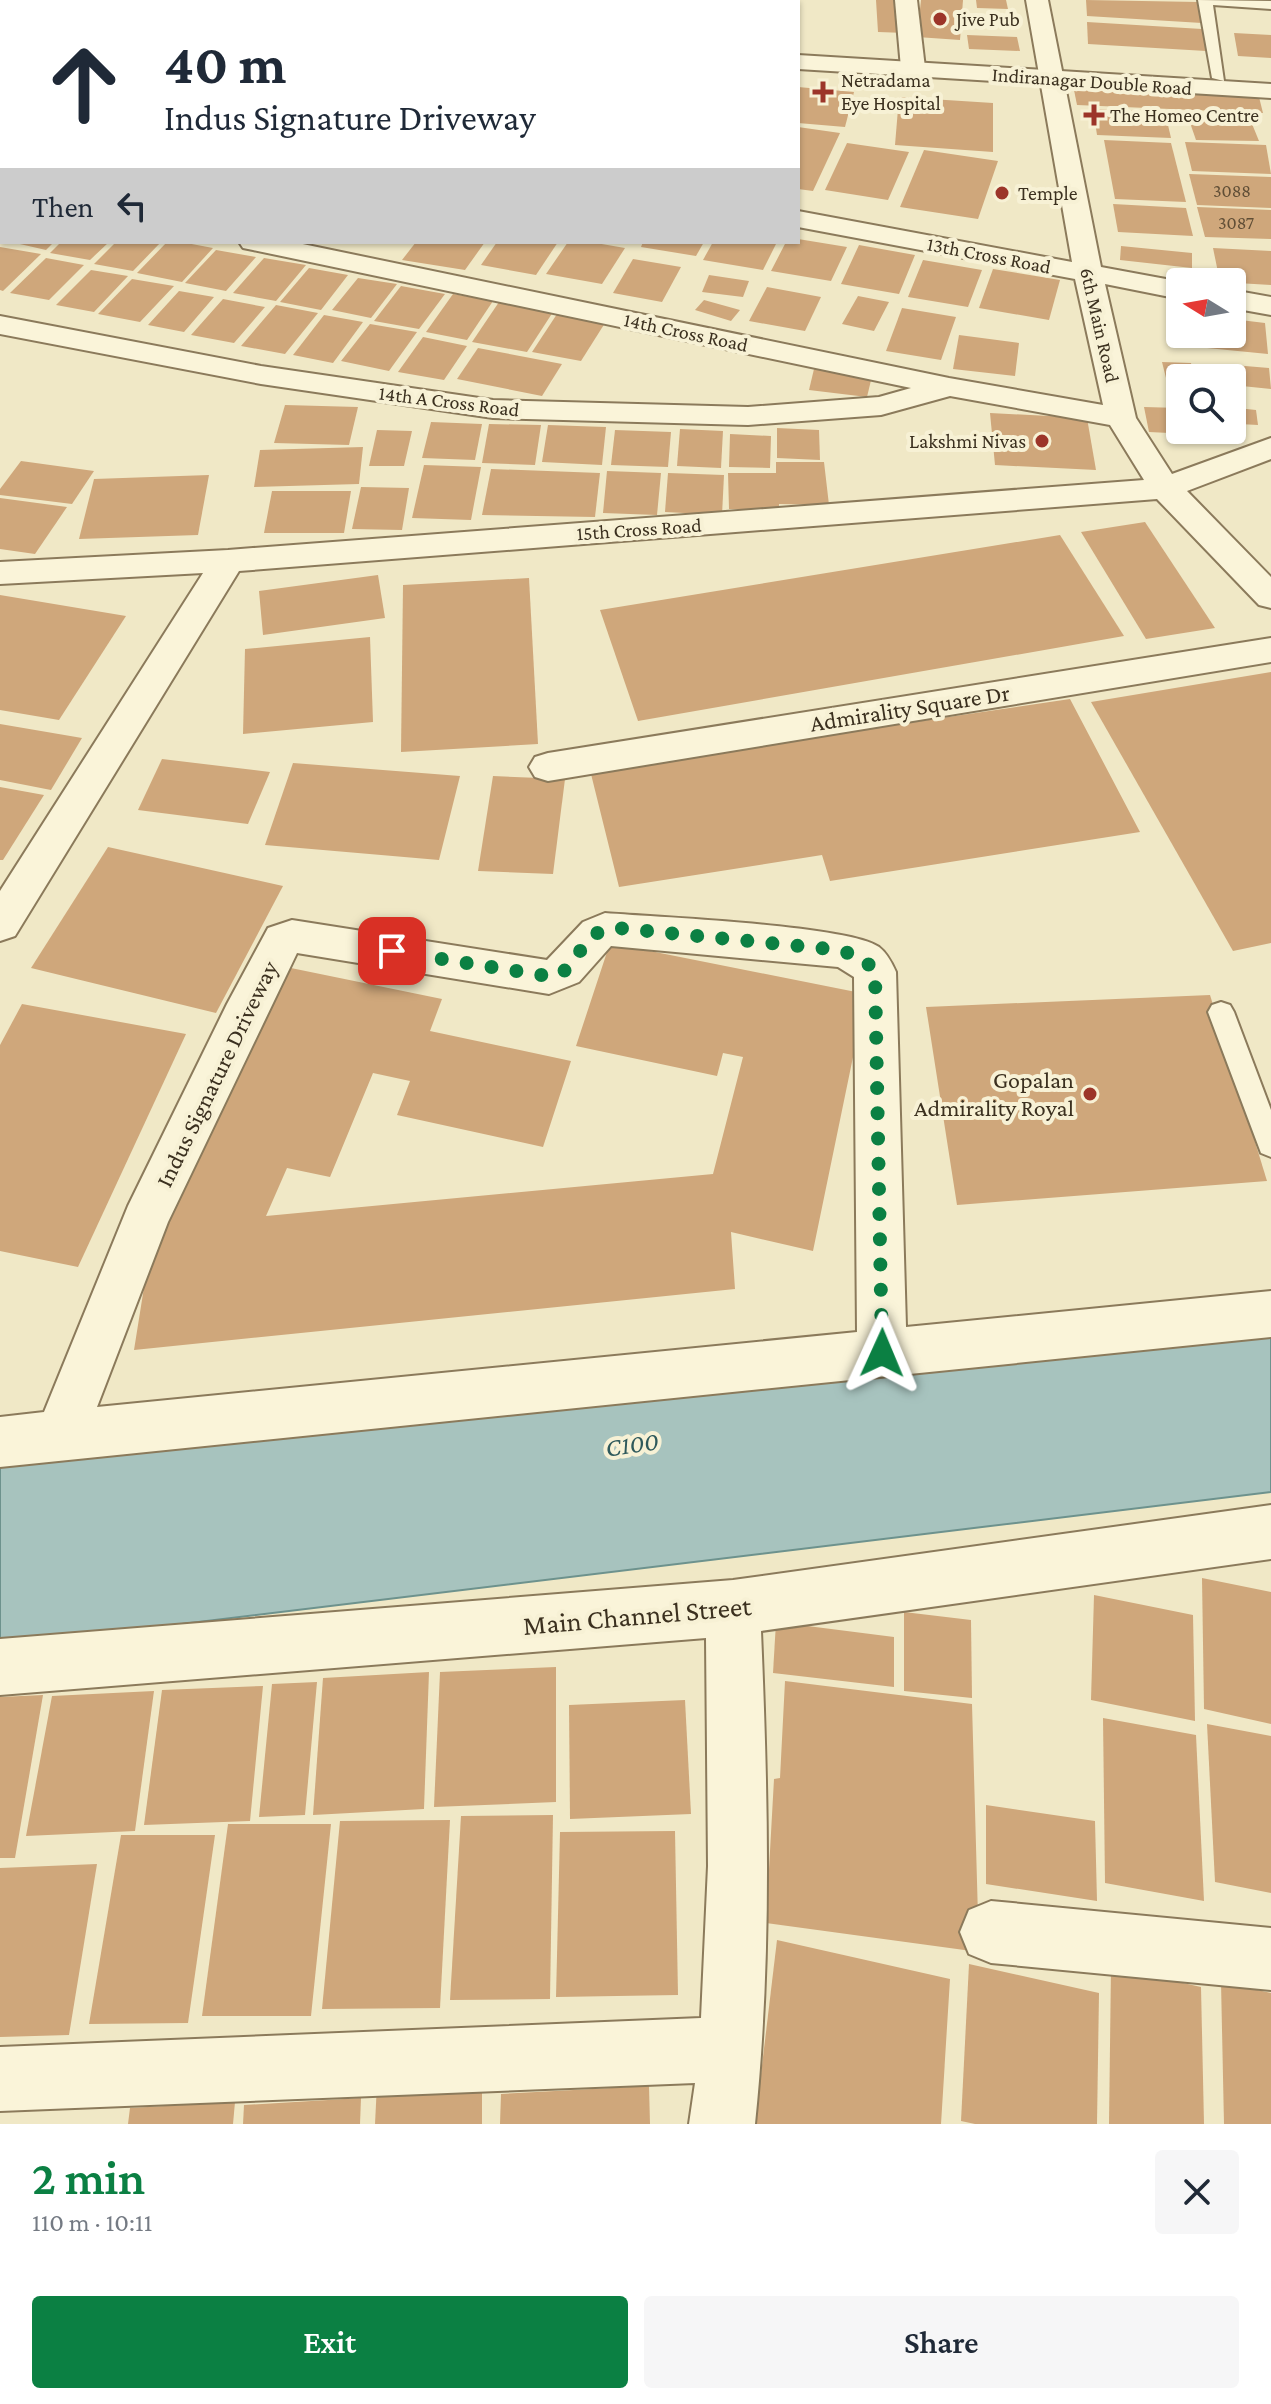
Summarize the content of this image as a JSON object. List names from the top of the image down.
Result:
{
  "streets": {
    "street": [
      "Indiranagar Double Road",
      "13th Cross Road",
      "6th Main Road",
      "14th Cross Road",
      "14th A Cross Road",
      "15th Cross Road",
      "Admirality Square Dr",
      "Indus Signature Driveway",
      "Main Channel Street"
    ]
  },
  "crossings": [
    ["Indiranagar Double Road", "6th Main Road"],
    ["13th Cross Road", "6th Main Road"],
    ["6th Main Road", "14th Cross Road"],
    ["6th Main Road", "15th Cross Road"],
    ["14th Cross Road", "14th A Cross Road"]
  ],
  "water": ["C100"],
  "places": {
    "other": [
      "Jive Pub",
      "Temple",
      "Lakshmi Nivas",
      "Gopalan Admirality Royal"
    ],
    "health": ["Netradama Eye Hospital", "The Homeo Centre"]
  },
  "house_numbers": ["3088", "3087"],
  "north": "left",
  "page": {
    "turn": ["40 m", "Indus Signature Driveway"],
    "then": "Then",
    "heading": ["2 min", "110 m · 10:11"],
    "buttons": ["Exit", "Share"]
  }
}
